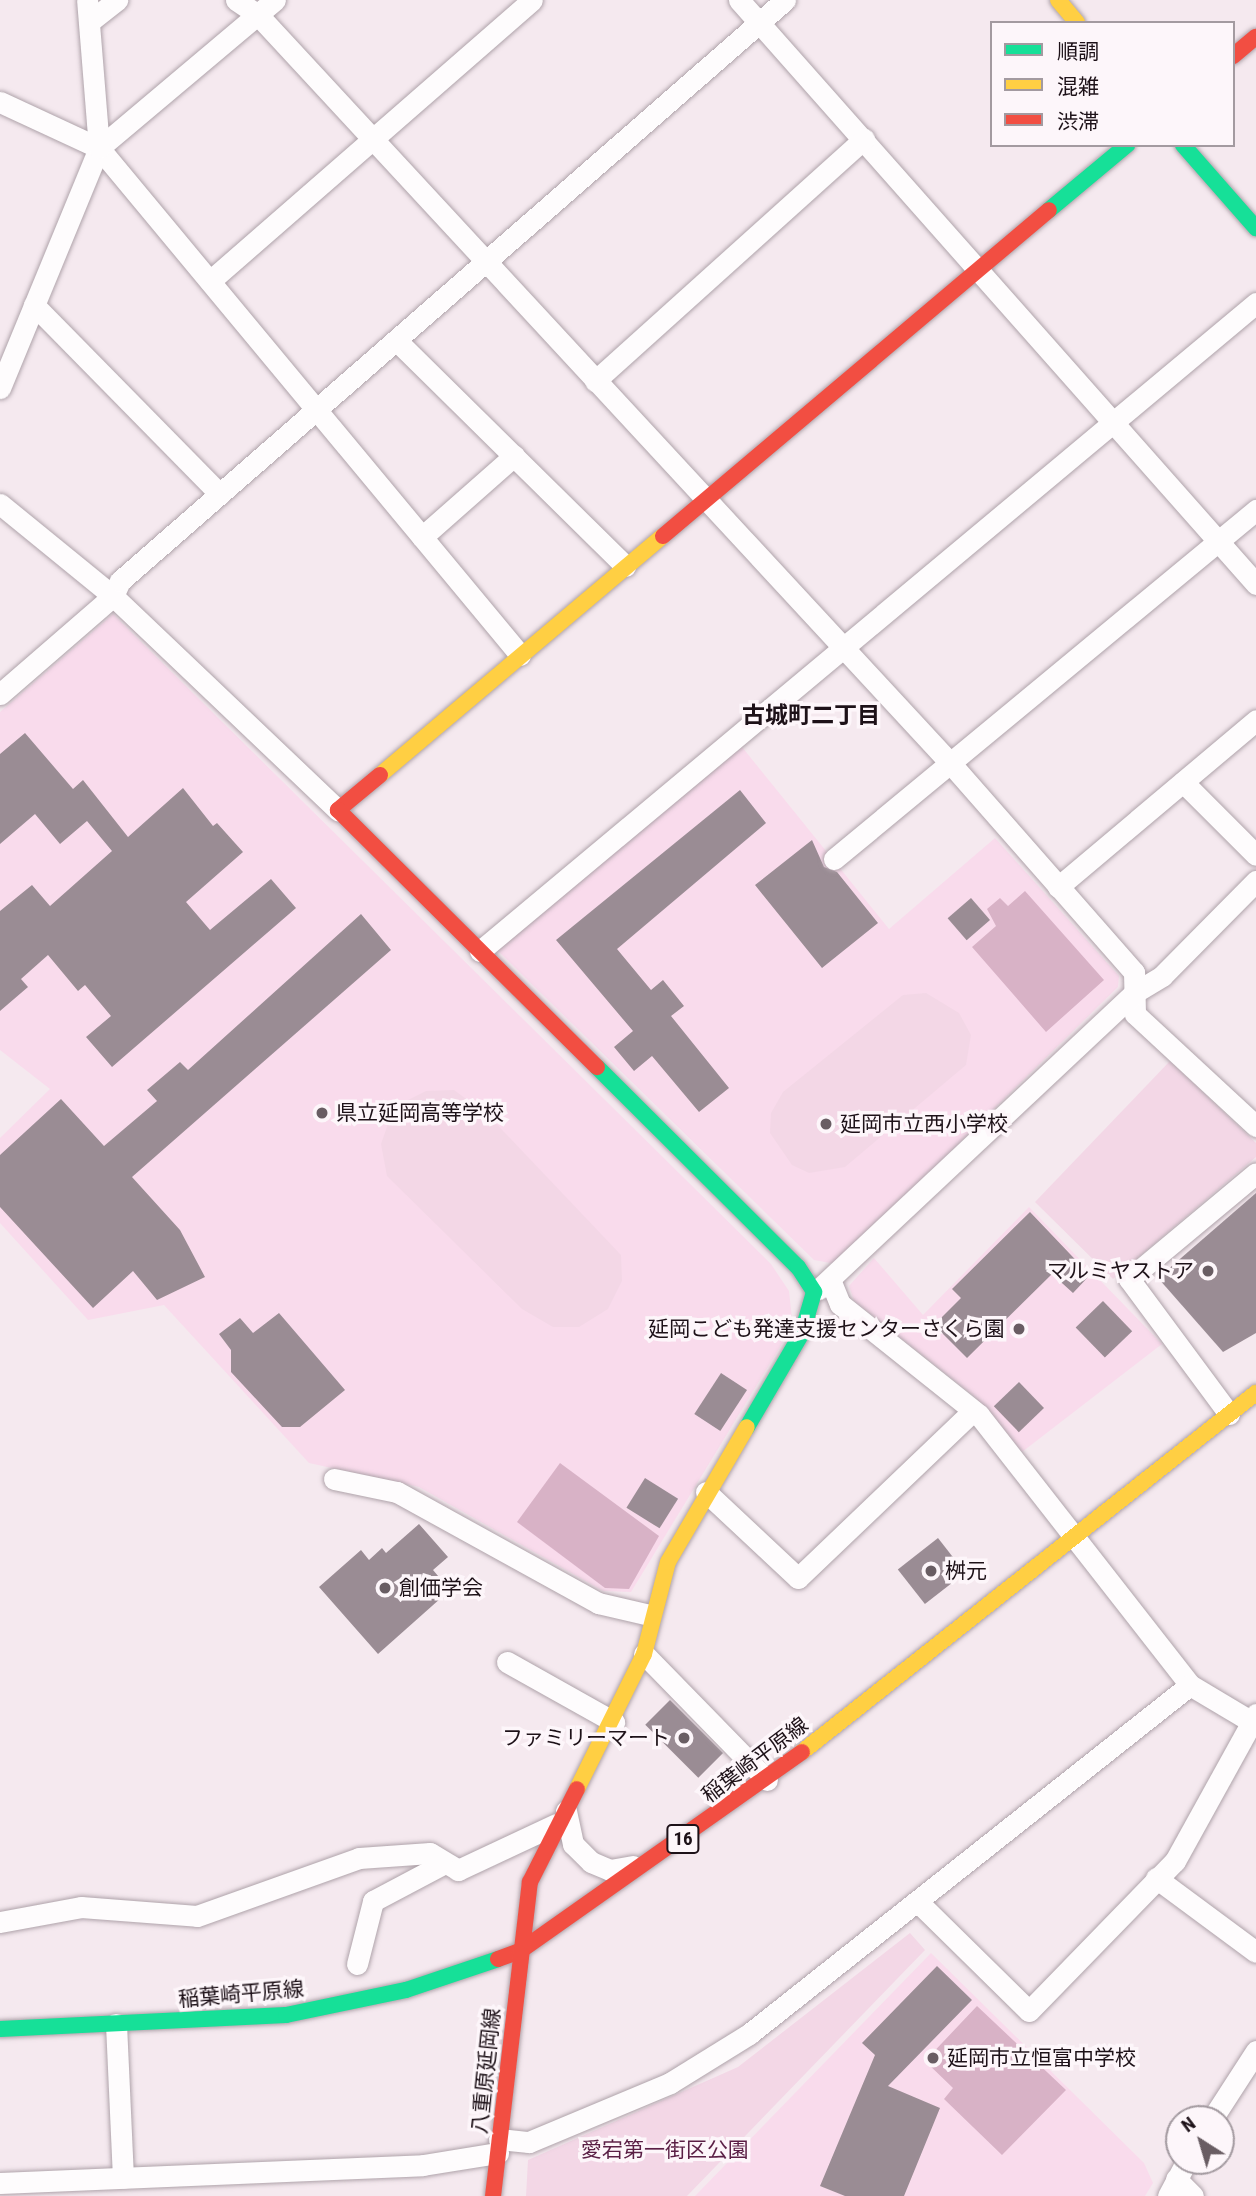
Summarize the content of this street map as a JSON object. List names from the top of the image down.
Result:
{
  "streets": {
    "street": ["稲葉崎平原線", "16", "八重原延岡線"]
  },
  "crossings": [
    ["稲葉崎平原線", "八重原延岡線"]
  ],
  "districts": ["古城町二丁目"],
  "parks": ["愛宕第一街区公園"],
  "places": [
    "県立延岡高等学校",
    "延岡市立西小学校",
    "マルミヤストア",
    "延岡こども発達支援センターさくら園",
    "桝元",
    "創価学会",
    "ファミリーマート",
    "延岡市立恒富中学校"
  ],
  "legend": ["順調", "混雑", "渋滞"],
  "north": "top left"
}
